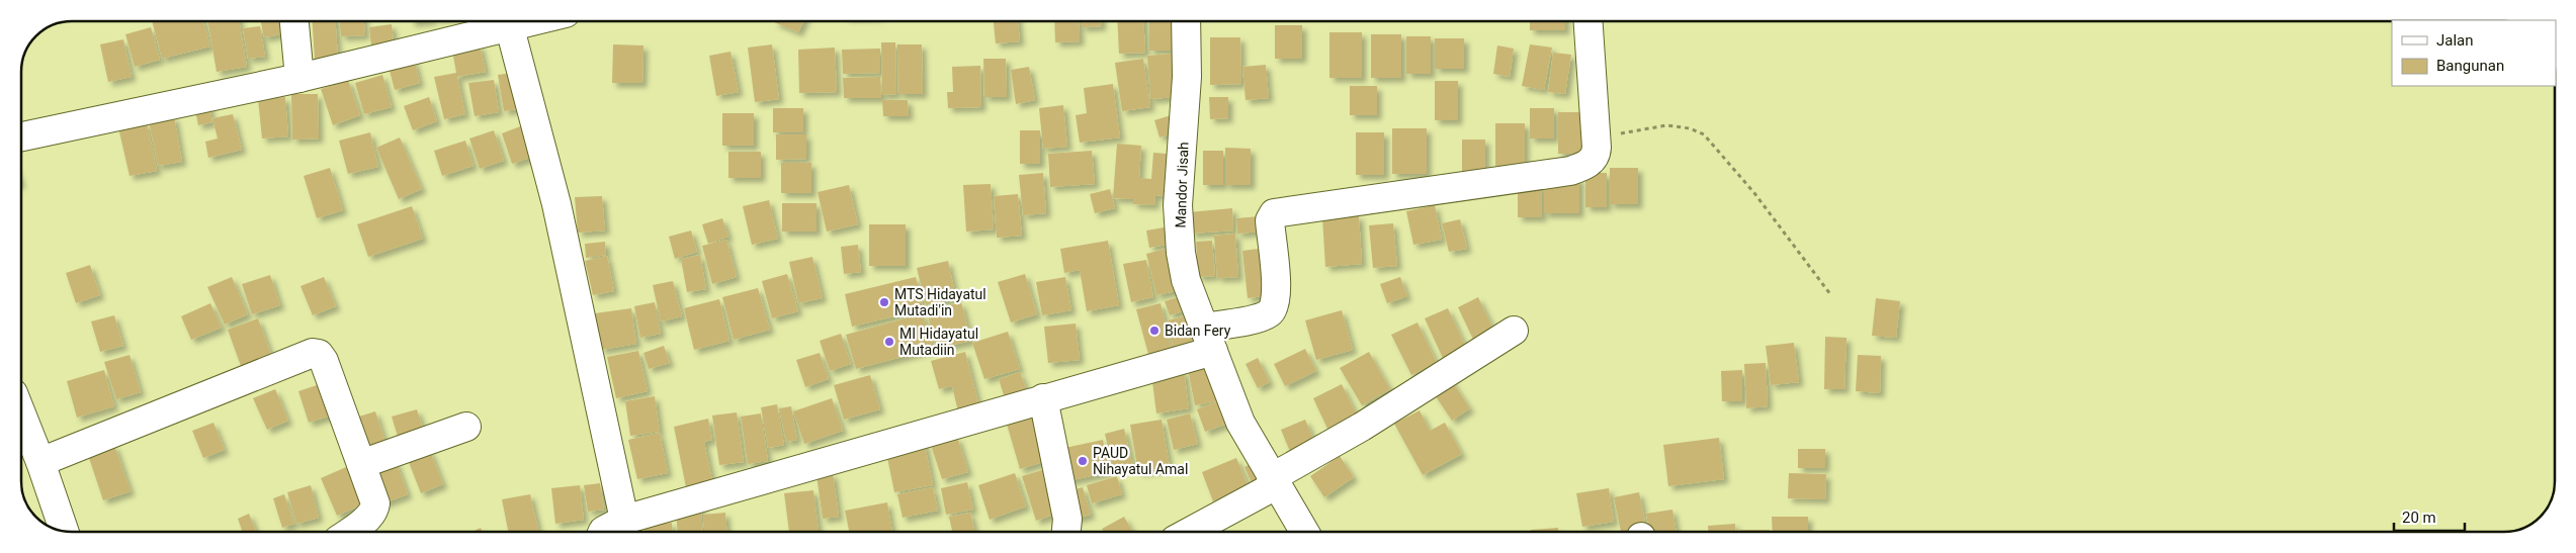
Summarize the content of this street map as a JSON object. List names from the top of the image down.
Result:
{
  "streets": {
    "street": ["Mandor Jisah"]
  },
  "places": [
    "MTS Hidayatul Mutadi'in",
    "Bidan Fery",
    "MI Hidayatul Mutadiin",
    "PAUD Nihayatul Amal"
  ],
  "legend": ["Jalan", "Bangunan"],
  "scale_bar": "20 m"
}
